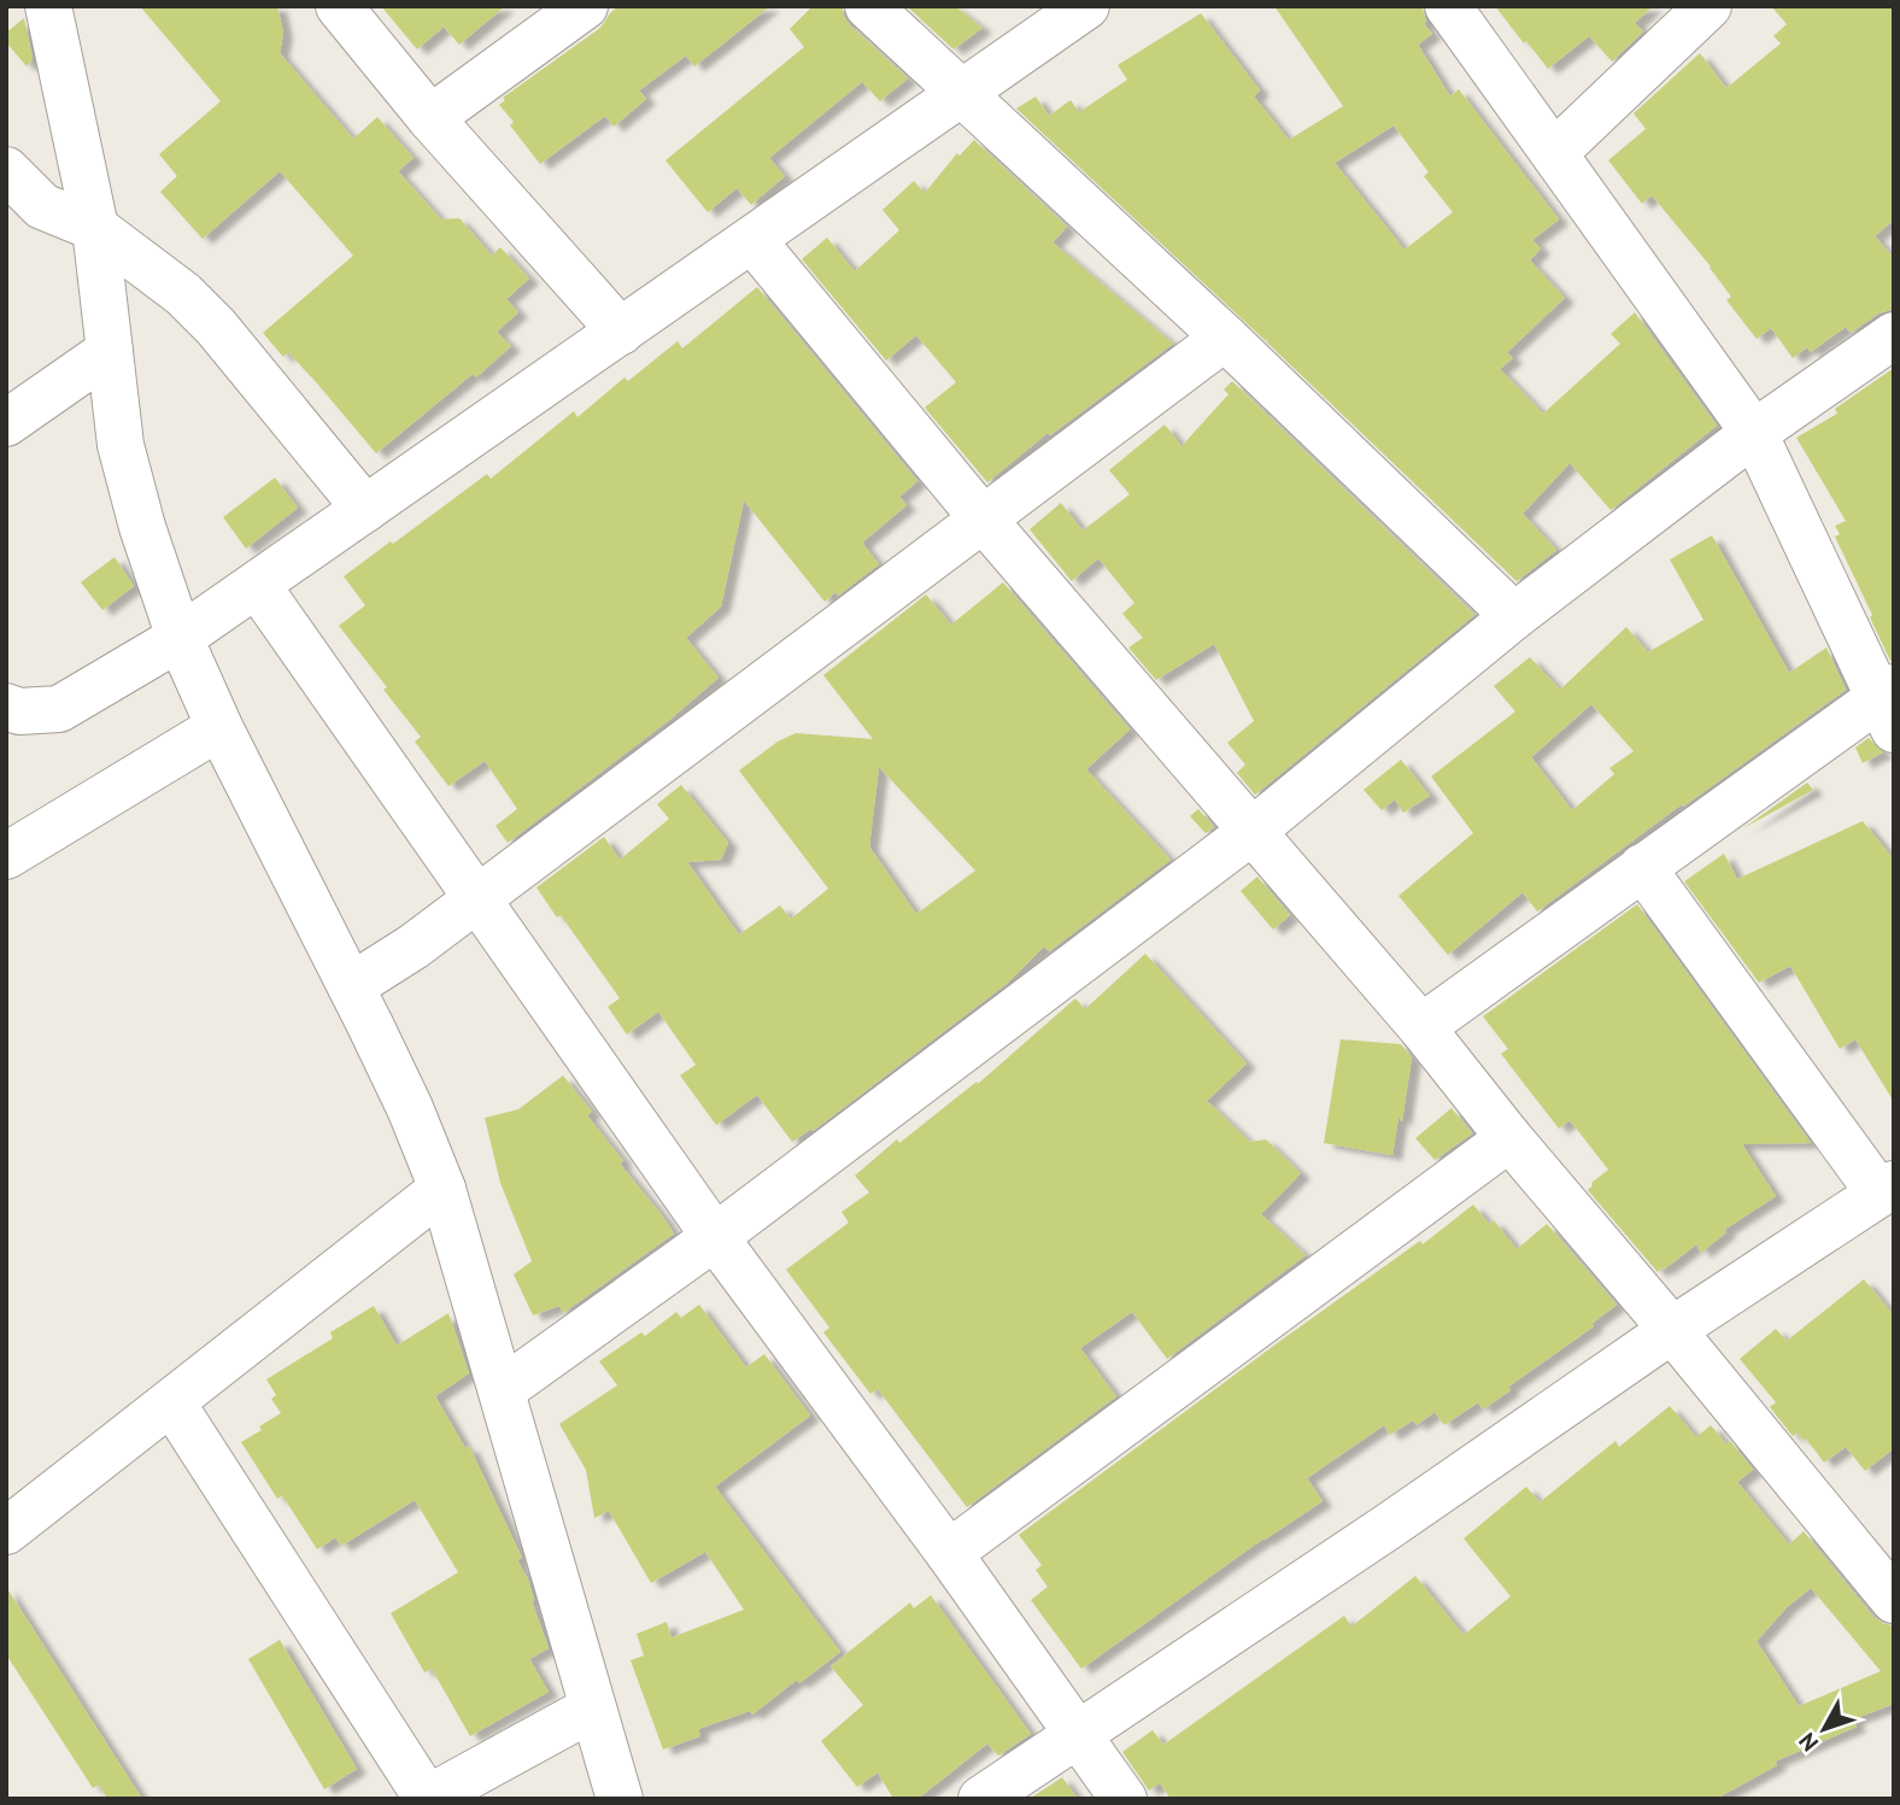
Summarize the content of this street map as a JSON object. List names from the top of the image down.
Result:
{
  "north": "bottom left"
}
